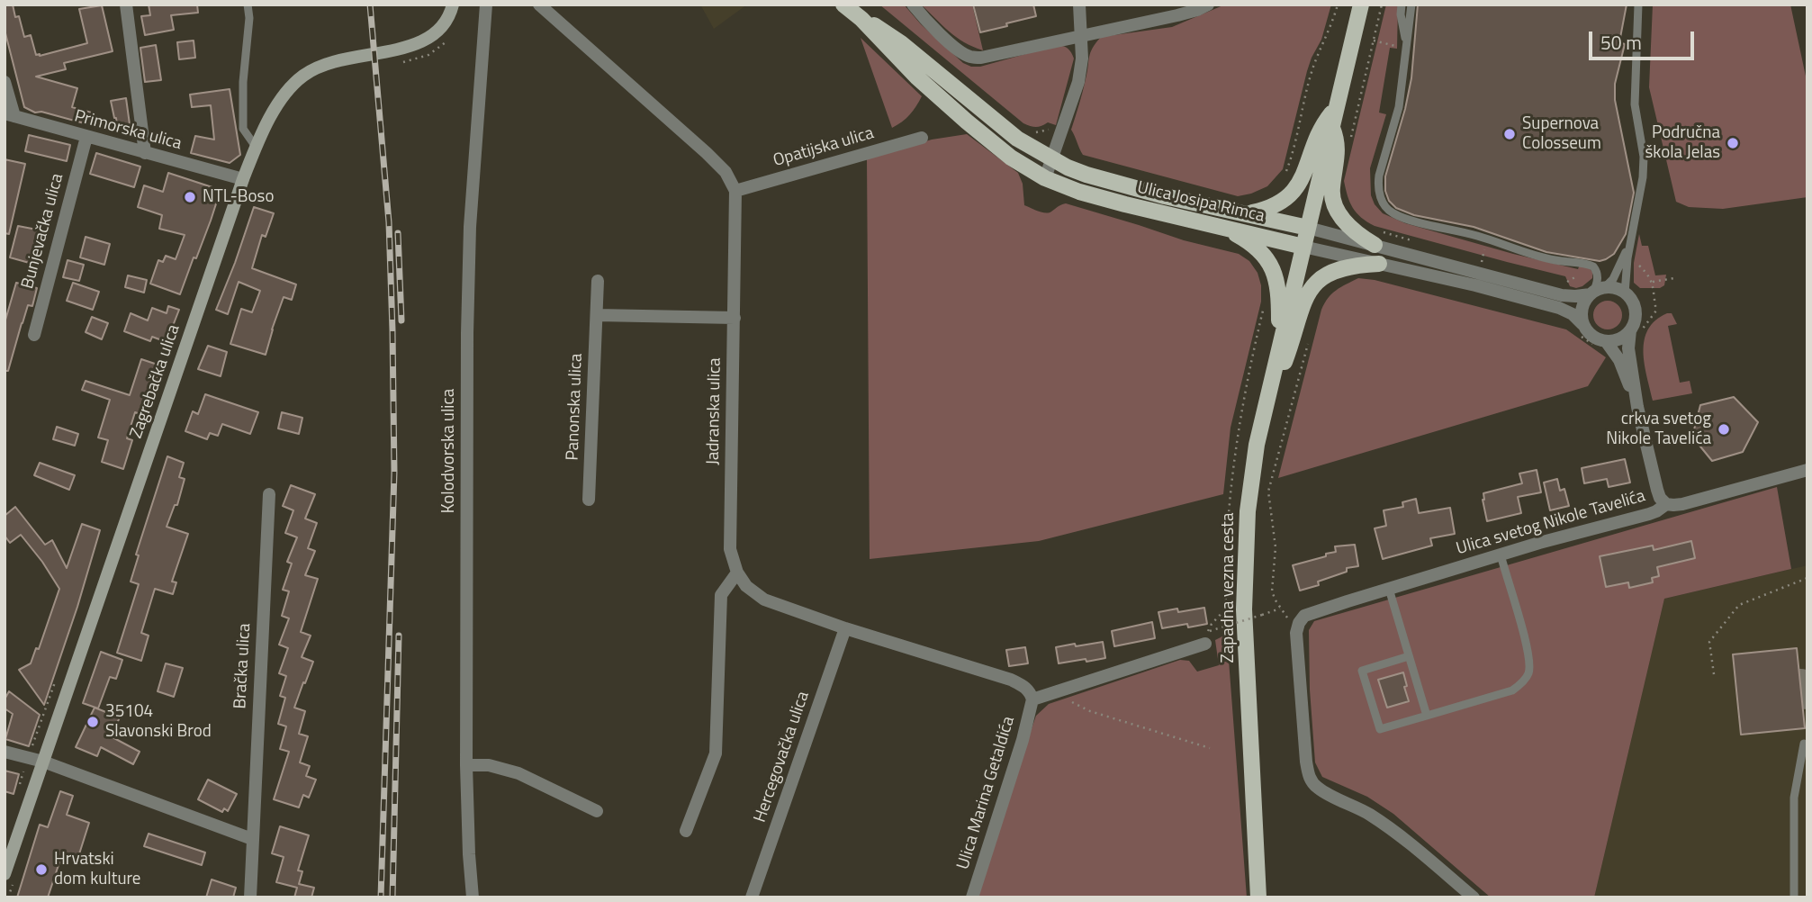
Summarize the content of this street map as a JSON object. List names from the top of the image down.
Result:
{
  "streets": {
    "main road": ["Ulica Josipa Rimca", "Zagrebačka ulica", "Zapadna vezna cesta"],
    "street": [
      "Primorska ulica",
      "Opatijska ulica",
      "Bunjevačka ulica",
      "Panonska ulica",
      "Jadranska ulica",
      "Kolodvorska ulica",
      "Ulica svetog Nikole Tavelića",
      "Bračka ulica",
      "Hercegovačka ulica",
      "Ulica Marina Getaldića"
    ]
  },
  "crossings": [
    ["Primorska ulica", "Bunjevačka ulica"],
    ["Primorska ulica", "Zagrebačka ulica"],
    ["Opatijska ulica", "Jadranska ulica"],
    ["Ulica Josipa Rimca", "Ulica svetog Nikole Tavelića"],
    ["Ulica Josipa Rimca", "Zapadna vezna cesta"]
  ],
  "places": [
    "Supernova Colosseum",
    "Područna škola Jelas",
    "NTL-Boso",
    "crkva svetog Nikole Tavelića",
    "35104 Slavonski Brod",
    "Hrvatski dom kulture"
  ],
  "scale_bar": "50 m"
}
